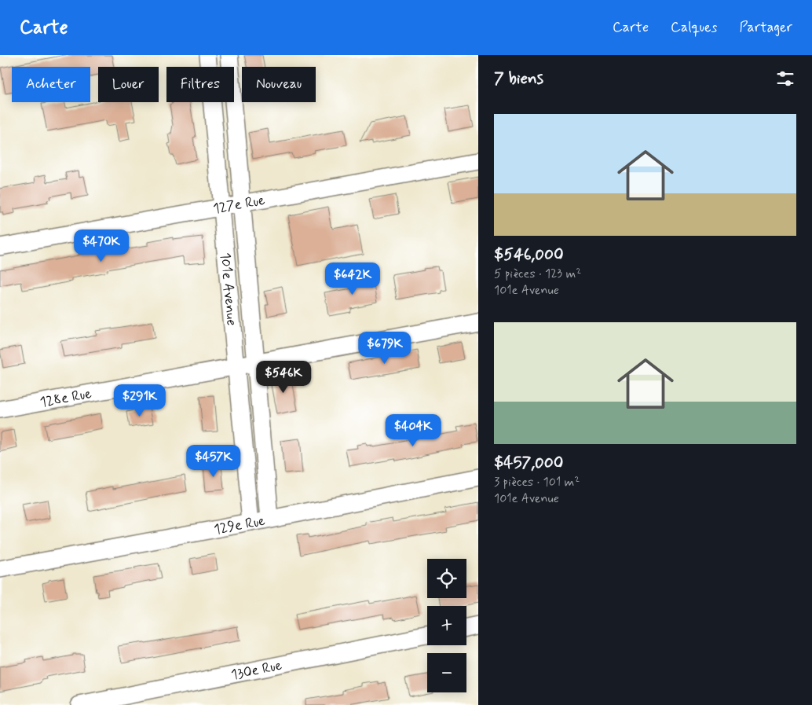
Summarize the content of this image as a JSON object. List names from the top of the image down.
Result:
{
  "streets": {
    "street": [
      "127e Rue",
      "101e Avenue",
      "128e Rue",
      "129e Rue",
      "130e Rue"
    ]
  },
  "crossings": [
    ["127e Rue", "101e Avenue"],
    ["101e Avenue", "128e Rue"],
    ["101e Avenue", "129e Rue"]
  ],
  "page": {
    "header": "Carte",
    "nav": ["Carte", "Calques", "Partager"],
    "heading": "7 biens",
    "chip": [
      "Acheter",
      "Louer",
      "Filtres",
      "Nouveau"
    ],
    "list": [
      {
        "name": "$546,000",
        "note": "5 pièces · 123 m² · 101e Avenue"
      },
      {
        "name": "$457,000",
        "note": "3 pièces · 101 m² · 101e Avenue"
      }
    ],
    "price": [
      "$470K",
      "$642K",
      "$679K",
      "$546K",
      "$291K",
      "$404K",
      "$457K"
    ],
    "map_buttons": ["+", "−"]
  }
}
